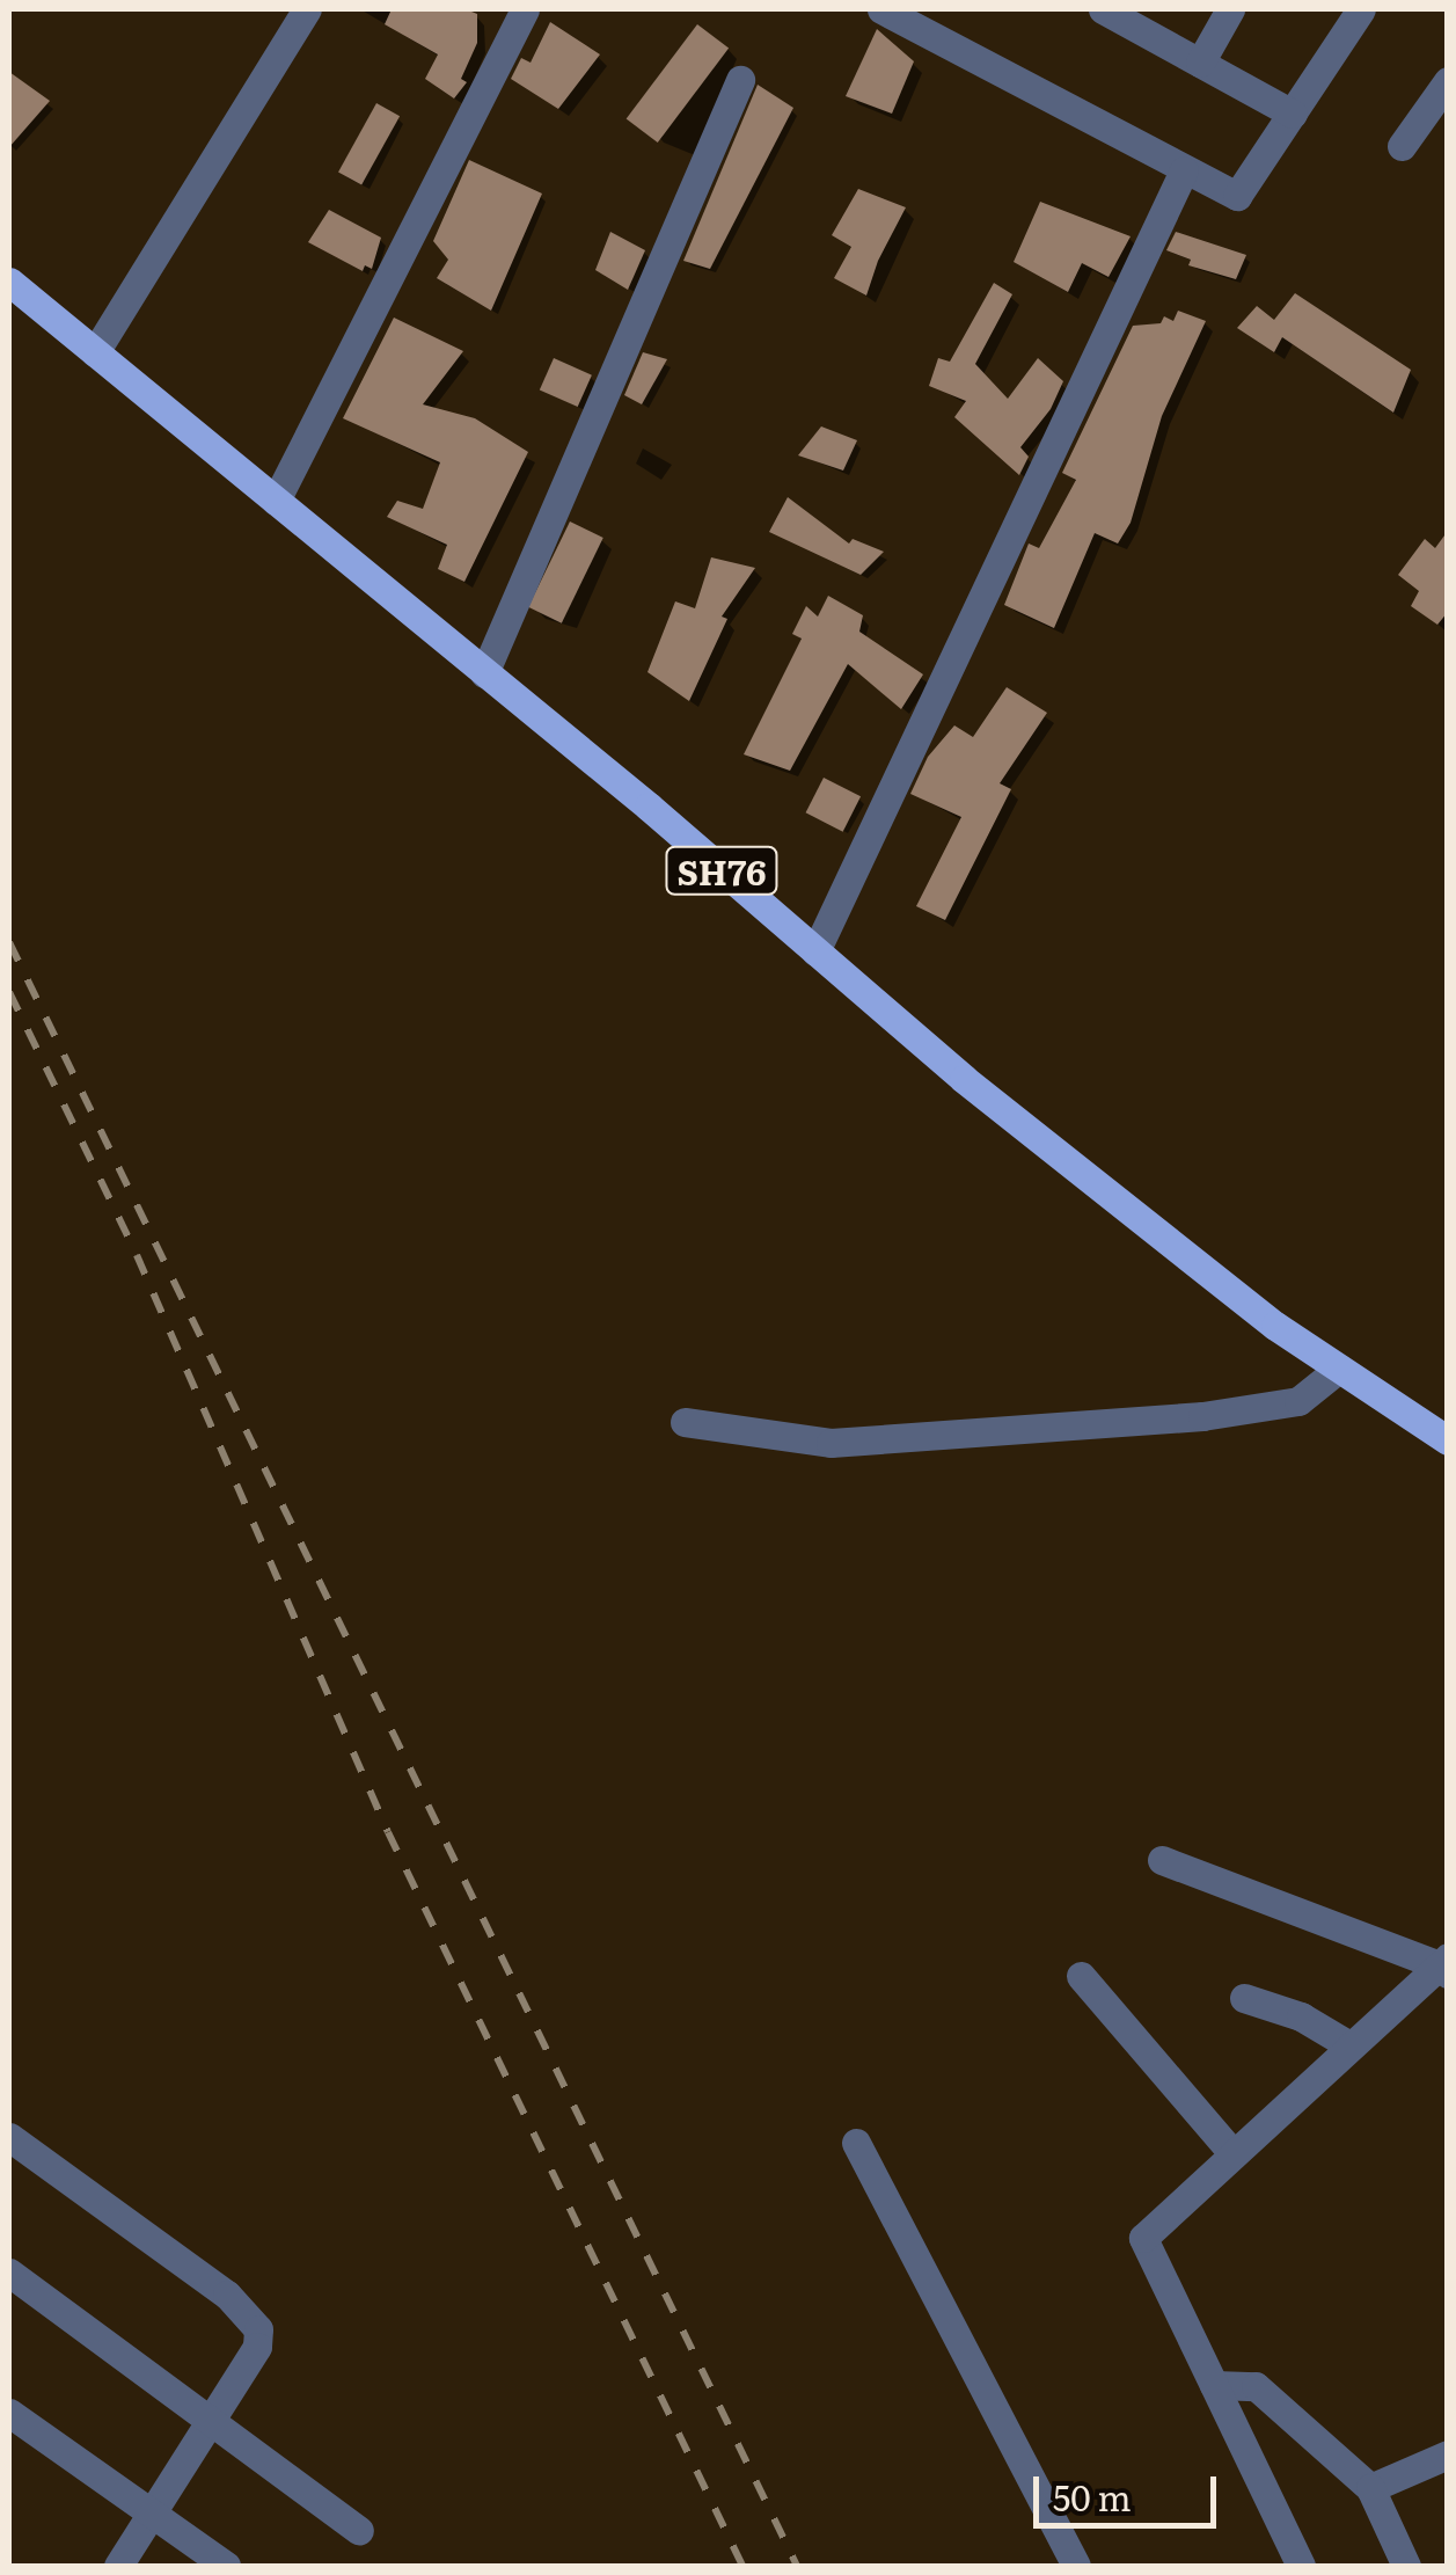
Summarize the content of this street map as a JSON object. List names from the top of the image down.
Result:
{
  "streets": {
    "main road": ["SH76"]
  },
  "scale_bar": "50 m"
}
